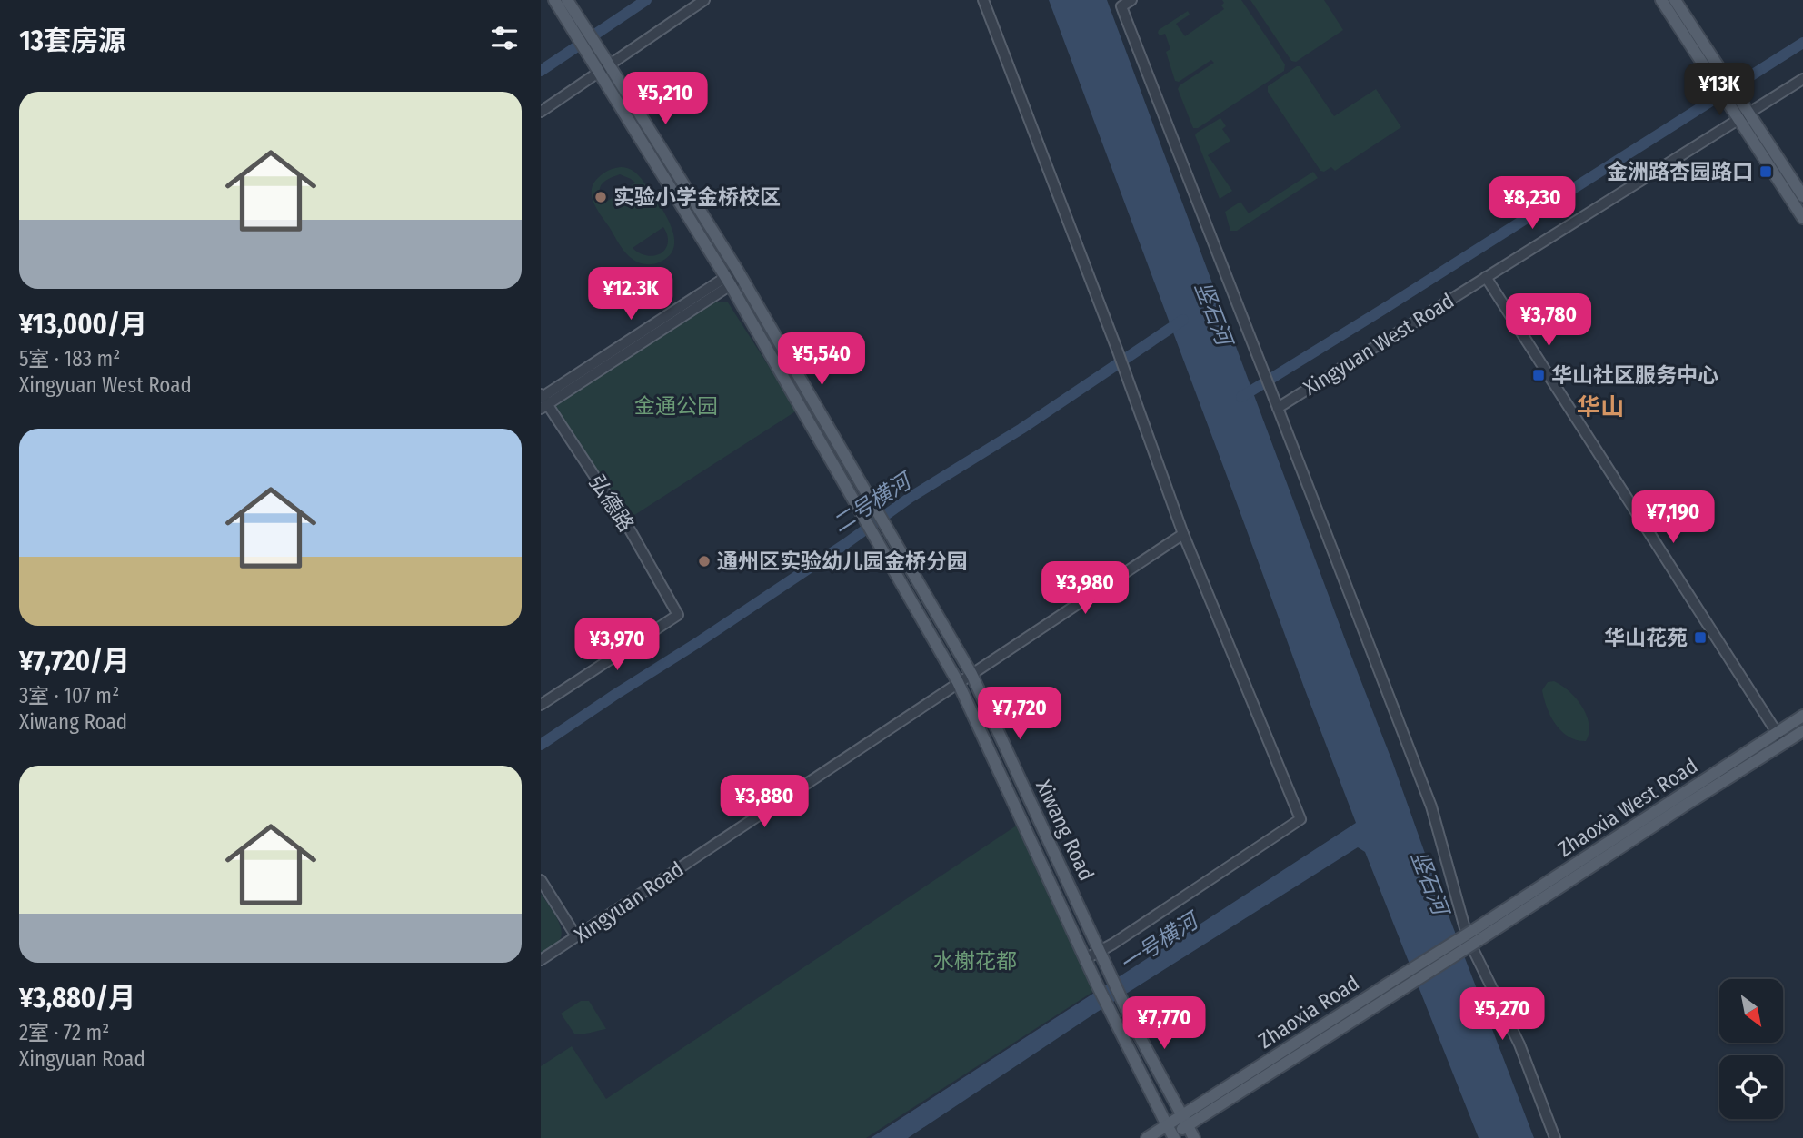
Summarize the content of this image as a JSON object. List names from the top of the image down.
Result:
{
  "streets": {
    "main road": ["Zhaoxia West Road", "Xiwang Road", "Zhaoxia Road"],
    "street": ["Xingyuan West Road", "弘德路", "Xingyuan Road"]
  },
  "crossings": [
    ["Zhaoxia West Road", "Zhaoxia Road"],
    ["Xiwang Road", "Xingyuan Road"],
    ["Xiwang Road", "Zhaoxia Road"]
  ],
  "districts": ["华山"],
  "water": ["竖石河", "二号横河", "一号横河"],
  "parks": ["金通公园", "水榭花都"],
  "places": {
    "transit": ["金洲路杏园路口", "华山社区服务中心", "华山花苑"],
    "other": ["实验小学金桥校区", "通州区实验幼儿园金桥分园"]
  },
  "north": "bottom right",
  "page": {
    "heading": "13套房源",
    "price": [
      "¥13K",
      "¥5,210",
      "¥8,230",
      "¥12.3K",
      "¥3,780",
      "¥5,540",
      "¥7,190",
      "¥3,980",
      "¥3,970",
      "¥7,720",
      "¥3,880",
      "¥5,270",
      "¥7,770"
    ],
    "list": [
      {
        "name": "¥13,000/月",
        "note": "5室 · 183 m² · Xingyuan West Road"
      },
      {
        "name": "¥7,720/月",
        "note": "3室 · 107 m² · Xiwang Road"
      },
      {
        "name": "¥3,880/月",
        "note": "2室 · 72 m² · Xingyuan Road"
      }
    ]
  }
}
